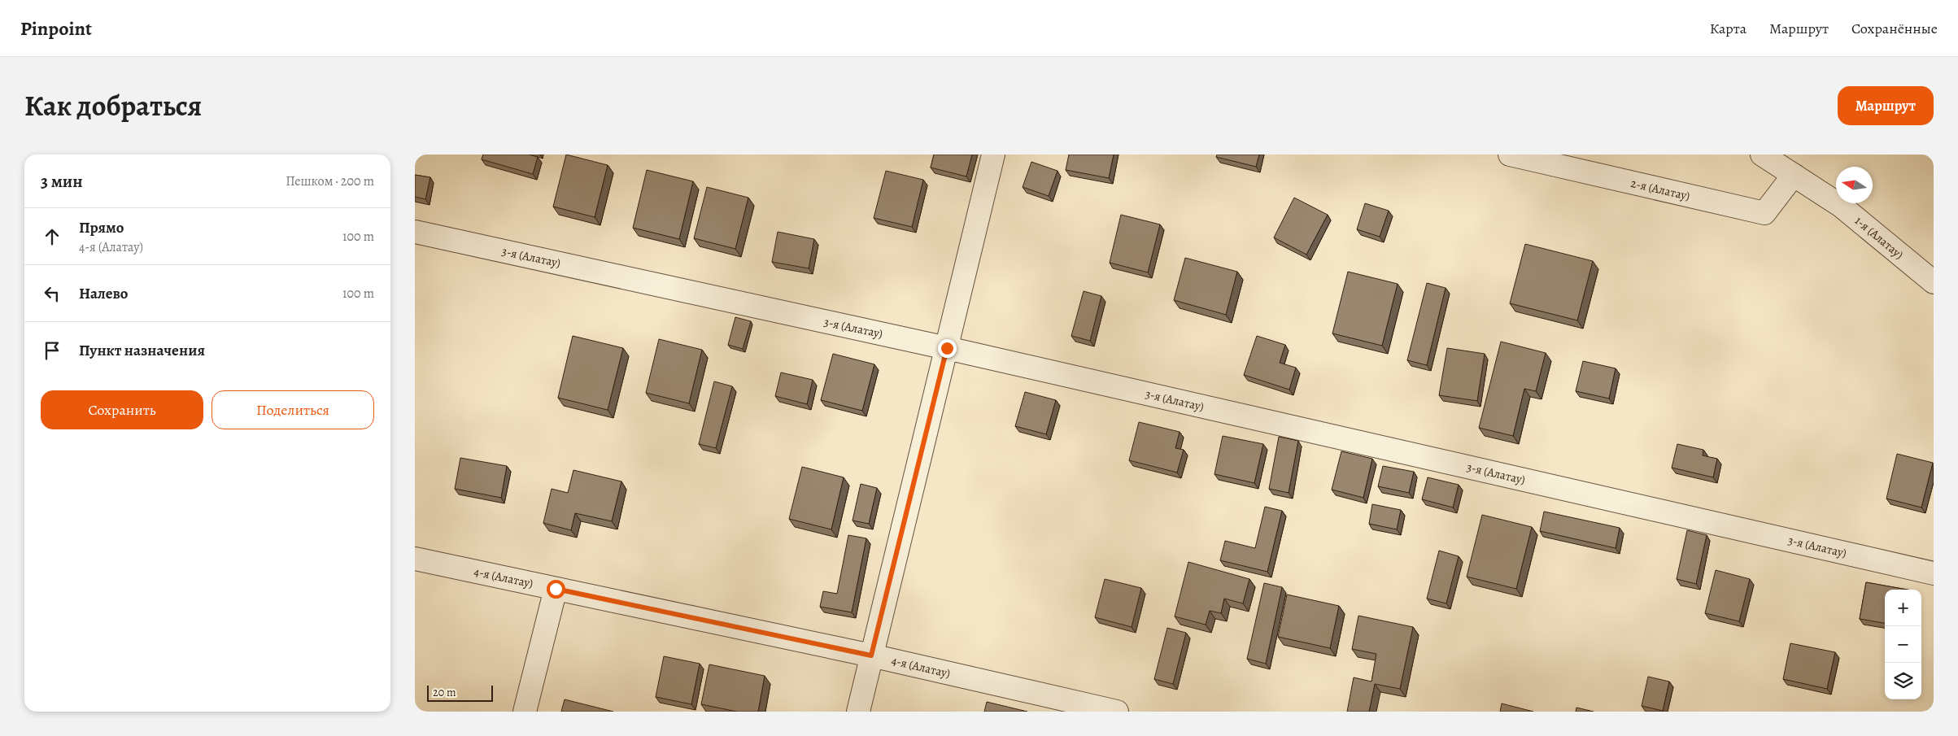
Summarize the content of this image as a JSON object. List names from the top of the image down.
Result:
{
  "streets": {
    "street": [
      "2-я (Алатау)",
      "1-я (Алатау)",
      "3-я (Алатау)",
      "4-я (Алатау)"
    ]
  },
  "crossings": [
    ["2-я (Алатау)", "1-я (Алатау)"]
  ],
  "scale_bar": "20 m",
  "north": "left",
  "page": {
    "header": "Pinpoint",
    "nav": ["Карта", "Маршрут", "Сохранённые"],
    "title": "Как добраться",
    "buttons": [
      "Маршрут",
      ["Сохранить", "Поделиться"]
    ],
    "heading": ["3 мин", "Пешком · 200 m"],
    "list": [
      ["Прямо", "4-я (Алатау)", "100 m"],
      ["Налево", "100 m"],
      "Пункт назначения"
    ],
    "map_buttons": ["+", "−"],
    "scale": "20 m"
  }
}
